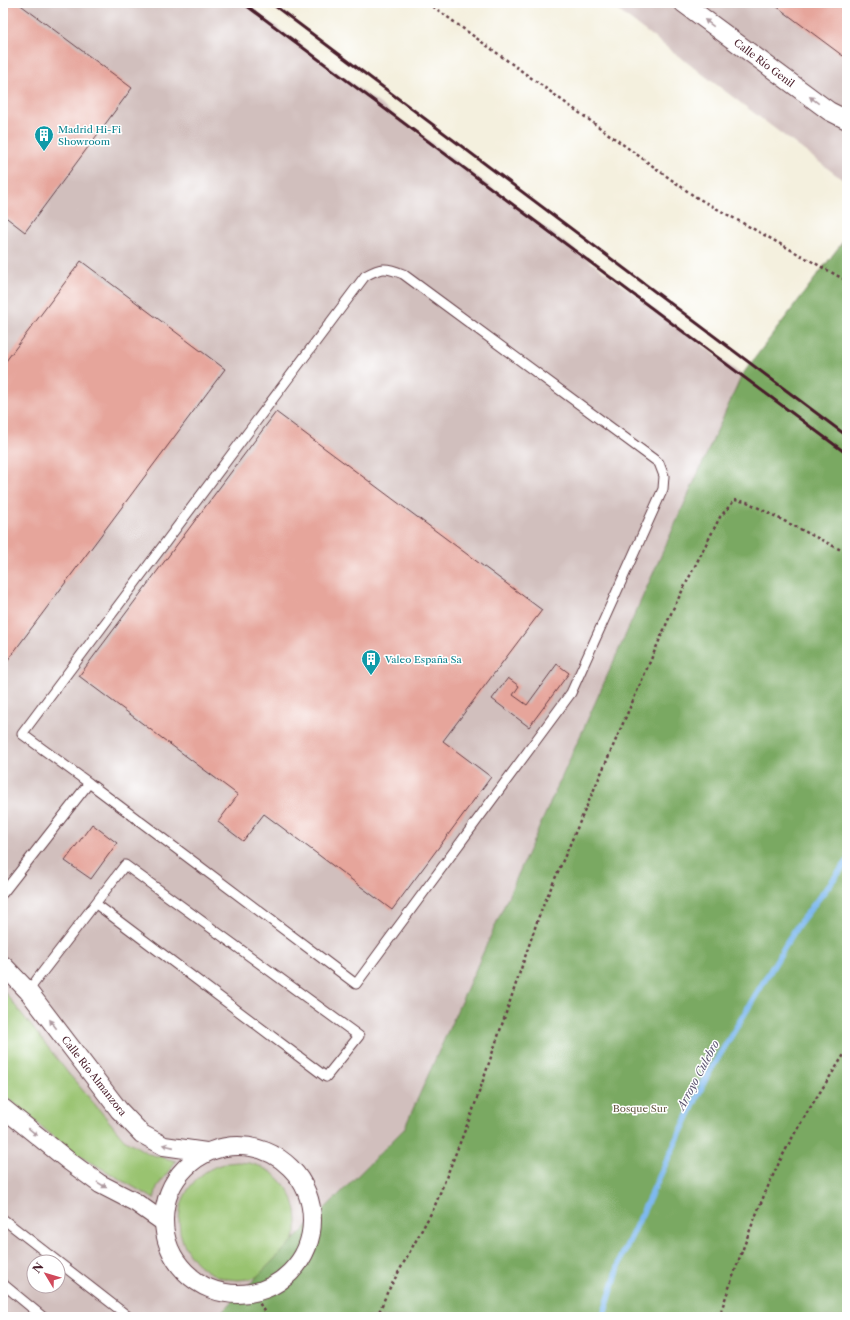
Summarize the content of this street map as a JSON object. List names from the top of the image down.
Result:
{
  "streets": {
    "street": ["Calle Río Genil", "Calle Río Almanzora"]
  },
  "one_way": ["Calle Río Genil"],
  "water": ["Arroyo Culebro"],
  "parks": ["Bosque Sur"],
  "places": {
    "building": ["Madrid Hi-Fi Showroom", "Valeo España Sa"]
  },
  "north": "top left"
}
